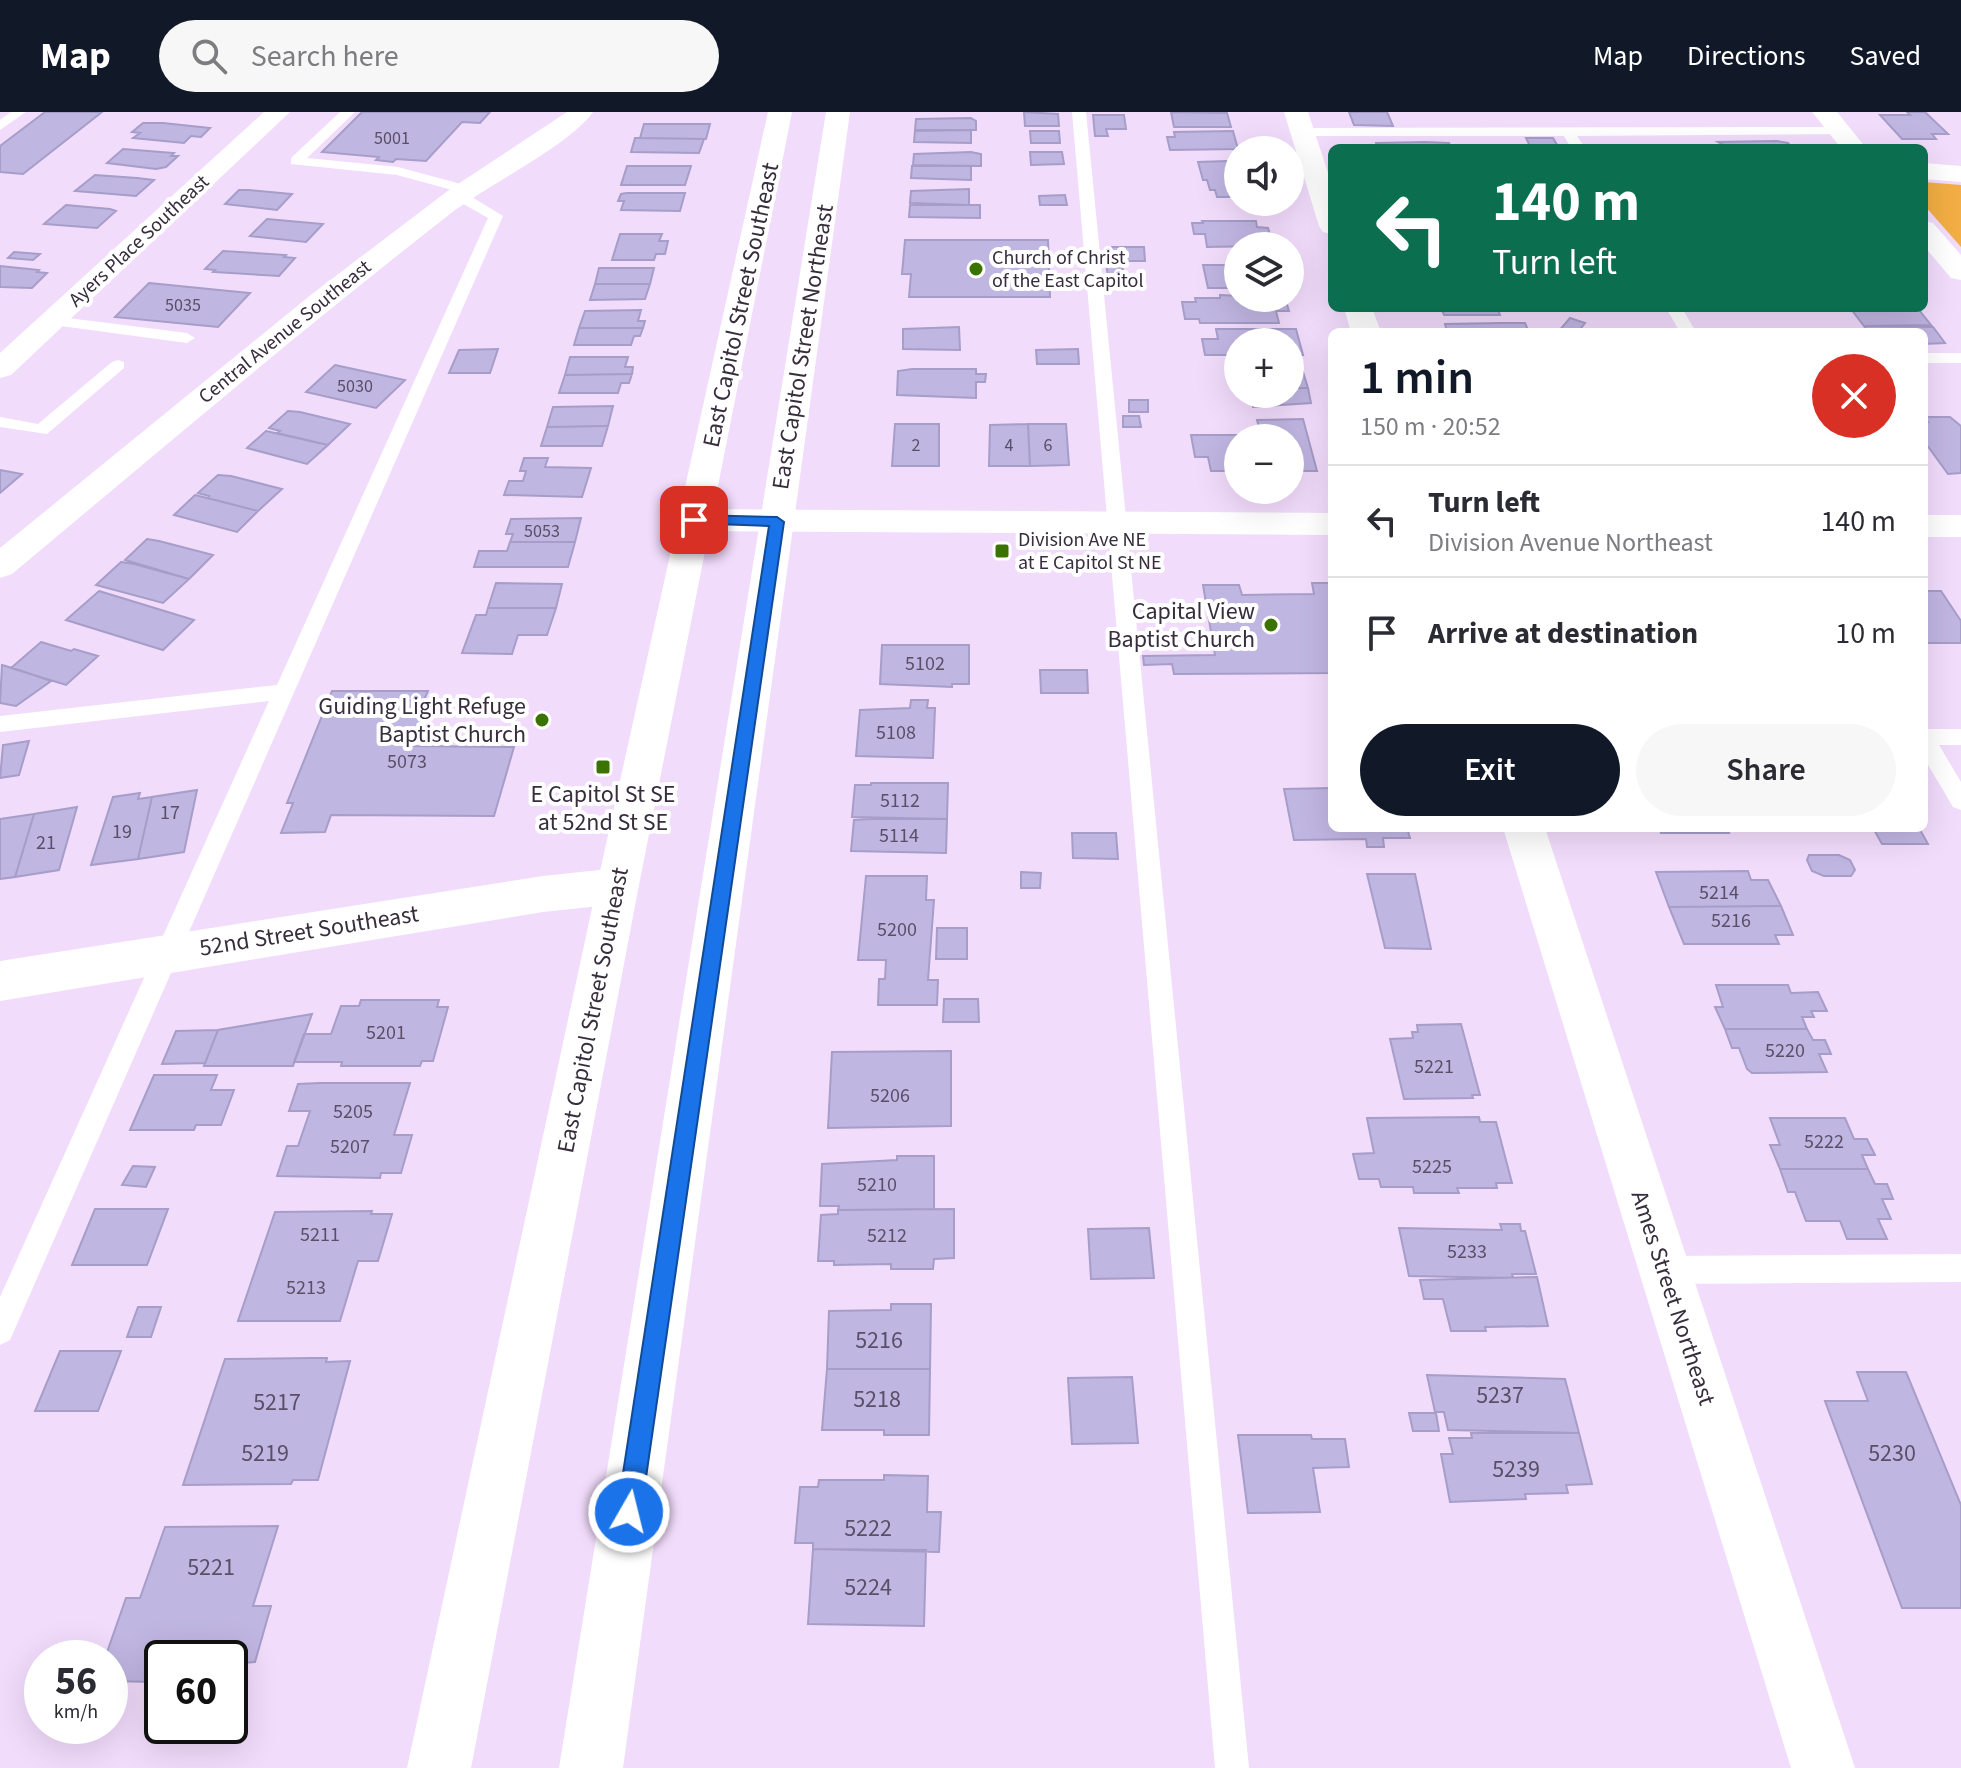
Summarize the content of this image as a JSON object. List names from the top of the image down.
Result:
{
  "streets": {
    "main road": [
      "Ayers Place Southeast",
      "East Capitol Street Southeast",
      "Central Avenue Southeast",
      "East Capitol Street Northeast",
      "52nd Street Southeast",
      "Ames Street Northeast"
    ]
  },
  "crossings": [
    ["East Capitol Street Southeast", "52nd Street Southeast"]
  ],
  "places": {
    "other": ["Church of Christ of the East Capitol", "Capital View Baptist Church", "Guiding Light Refuge Baptist Church"],
    "transit": ["Division Ave NE at E Capitol St NE", "E Capitol St SE at 52nd St SE"]
  },
  "house_numbers": [
    "5001",
    "5035",
    "5030",
    "2",
    "4",
    "6",
    "5053",
    "5102",
    "5108",
    "5073",
    "5112",
    "17",
    "19",
    "5114",
    "21",
    "5214",
    "5216",
    "5200",
    "5201",
    "5220",
    "5221",
    "5206",
    "5205",
    "5222",
    "5207",
    "5225",
    "5210",
    "5211",
    "5212",
    "5233",
    "5213",
    "5216",
    "5237",
    "5218",
    "5217",
    "5219",
    "5230",
    "5239",
    "5222",
    "5221",
    "5224"
  ],
  "page": {
    "header": "Map",
    "search": "Search here",
    "nav": ["Map", "Directions", "Saved"],
    "map_buttons": ["+", "−"],
    "turn": ["140 m", "Turn left"],
    "heading": ["1 min", "150 m · 20:52"],
    "list": [
      {
        "name": "Turn left",
        "note": "Division Avenue Northeast",
        "value": "140 m"
      },
      {
        "name": "Arrive at destination",
        "value": "10 m"
      }
    ],
    "buttons": ["Exit", "Share"],
    "speed": "56 km/h",
    "limit": "60"
  }
}
